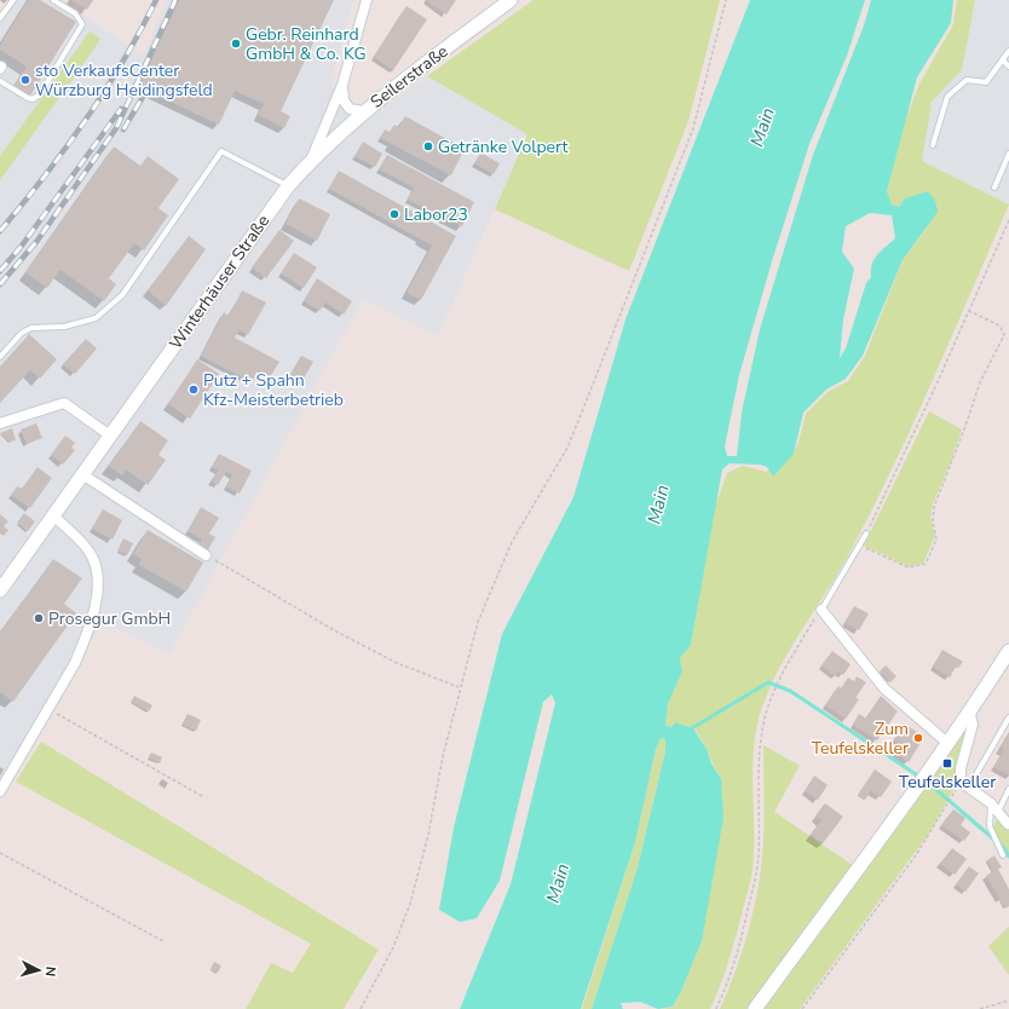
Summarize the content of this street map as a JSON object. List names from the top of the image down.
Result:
{
  "streets": {
    "main road": ["Seilerstraße", "Winterhäuser Straße"]
  },
  "crossings": [
    ["Seilerstraße", "Winterhäuser Straße"]
  ],
  "water": ["Main"],
  "places": {
    "other": [
      "Gebr. Reinhard GmbH & Co. KG",
      "sto VerkaufsCenter Würzburg Heidingsfeld",
      "Getränke Volpert",
      "Labor23",
      "Putz + Spahn Kfz-Meisterbetrieb",
      "Prosegur GmbH",
      "Zum Teufelskeller"
    ],
    "transit": ["Teufelskeller"]
  },
  "north": "right"
}
